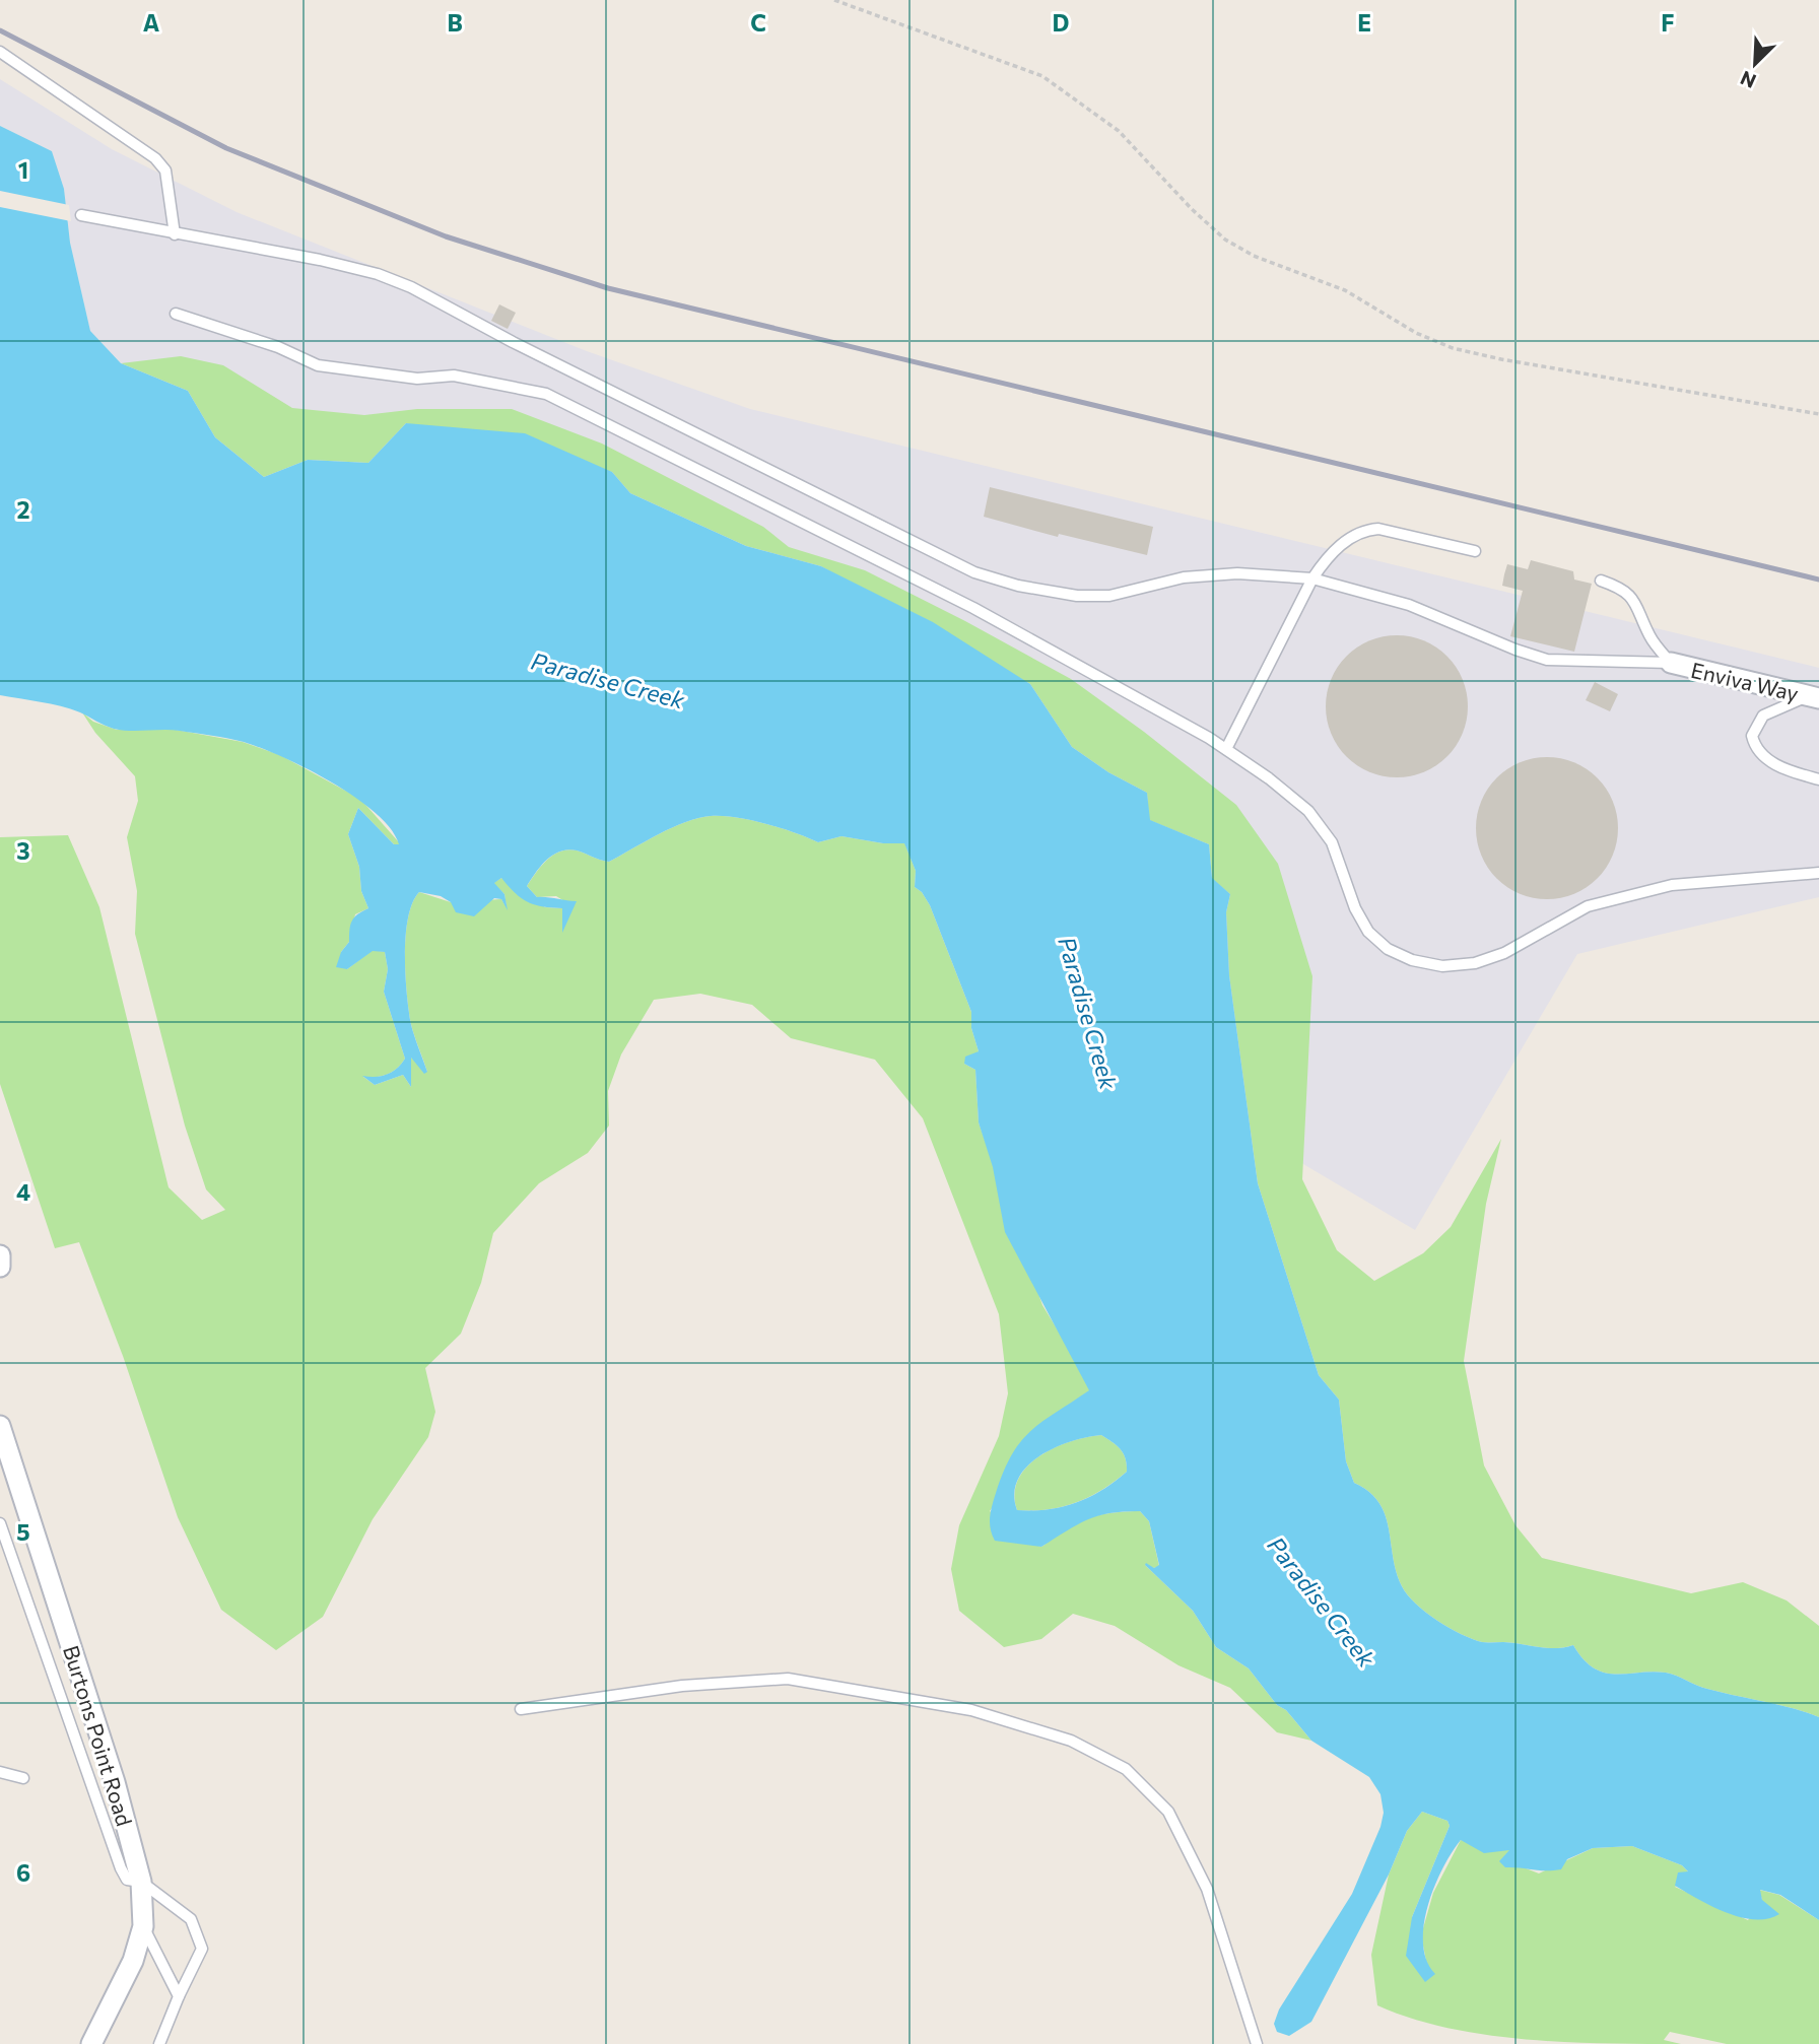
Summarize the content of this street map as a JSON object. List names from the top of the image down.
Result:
{
  "streets": {
    "street": ["Enviva Way", "Burtons Point Road"]
  },
  "water": ["Paradise Creek"],
  "north": "bottom left",
  "grid": {
    "columns": [
      "A",
      "B",
      "C",
      "D",
      "E",
      "F"
    ],
    "rows": [
      "1",
      "2",
      "3",
      "4",
      "5",
      "6"
    ]
  }
}
